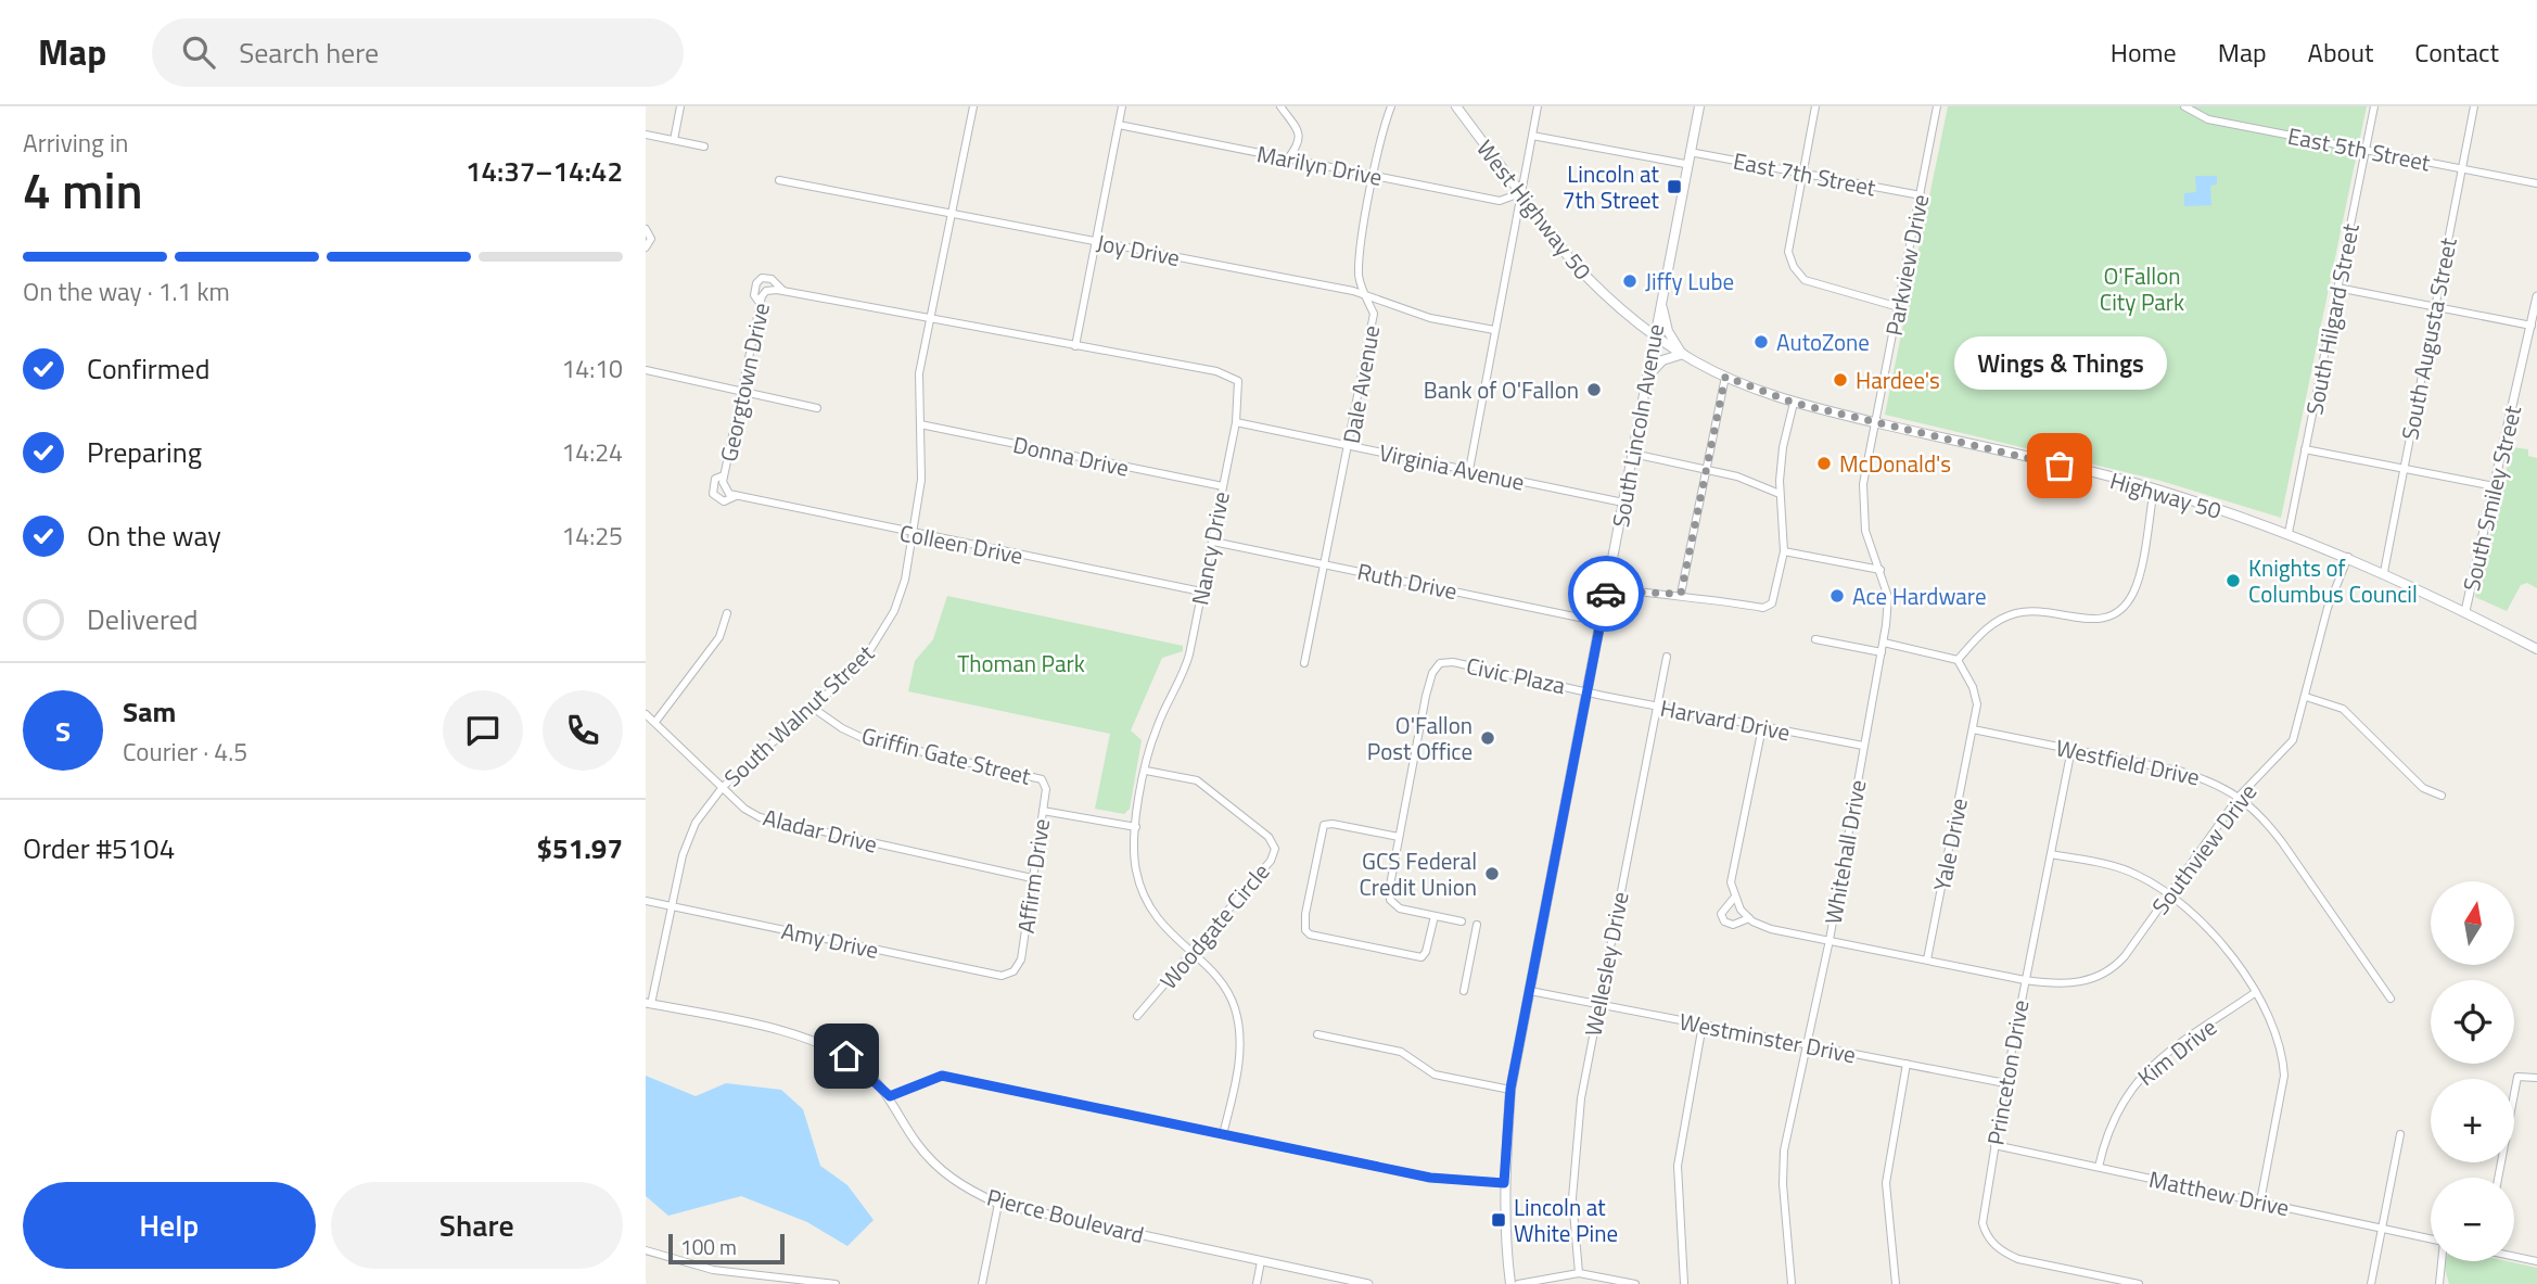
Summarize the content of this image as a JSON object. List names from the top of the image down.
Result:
{
  "streets": {
    "main road": ["West Highway 50", "South Lincoln Avenue", "Highway 50"],
    "street": [
      "East 5th Street",
      "Marilyn Drive",
      "East 7th Street",
      "Joy Drive",
      "Parkview Drive",
      "South Hilgard Street",
      "South Augusta Street",
      "Georgtown Drive",
      "Dale Avenue",
      "Donna Drive",
      "Virginia Avenue",
      "South Smiley Street",
      "Colleen Drive",
      "Nancy Drive",
      "Ruth Drive",
      "Civic Plaza",
      "South Walnut Street",
      "Harvard Drive",
      "Griffin Gate Street",
      "Westfield Drive",
      "Aladar Drive",
      "Yale Drive",
      "Southview Drive",
      "Whitehall Drive",
      "Affirm Drive",
      "Woodgate Circle",
      "Amy Drive",
      "Wellesley Drive",
      "Westminster Drive",
      "Kim Drive",
      "Princeton Drive",
      "Matthew Drive",
      "Pierce Boulevard"
    ]
  },
  "crossings": [
    ["East 5th Street", "South Hilgard Street"],
    ["East 5th Street", "South Augusta Street"],
    ["Marilyn Drive", "West Highway 50"],
    ["Marilyn Drive", "Dale Avenue"],
    ["East 7th Street", "Parkview Drive"],
    ["East 7th Street", "South Lincoln Avenue"],
    ["West Highway 50", "South Lincoln Avenue"],
    ["West Highway 50", "Highway 50"],
    ["Joy Drive", "Dale Avenue"],
    ["Joy Drive", "South Walnut Street"],
    ["Parkview Drive", "Highway 50"],
    ["Parkview Drive", "Whitehall Drive"],
    ["South Hilgard Street", "Highway 50"],
    ["South Augusta Street", "Highway 50"],
    ["Georgtown Drive", "Colleen Drive"],
    ["Georgtown Drive", "Nancy Drive"],
    ["Dale Avenue", "Virginia Avenue"],
    ["Dale Avenue", "Ruth Drive"],
    ["South Lincoln Avenue", "Virginia Avenue"],
    ["South Lincoln Avenue", "Highway 50"],
    ["South Lincoln Avenue", "Ruth Drive"],
    ["South Lincoln Avenue", "Civic Plaza"],
    ["South Lincoln Avenue", "Harvard Drive"],
    ["South Lincoln Avenue", "Westminster Drive"],
    ["Donna Drive", "Nancy Drive"],
    ["Donna Drive", "South Walnut Street"],
    ["Virginia Avenue", "Nancy Drive"],
    ["Highway 50", "South Smiley Street"],
    ["Highway 50", "Southview Drive"],
    ["Highway 50", "Whitehall Drive"],
    ["Colleen Drive", "Nancy Drive"],
    ["Colleen Drive", "South Walnut Street"],
    ["Nancy Drive", "Ruth Drive"],
    ["Nancy Drive", "South Walnut Street"],
    ["Nancy Drive", "Woodgate Circle"],
    ["Civic Plaza", "Harvard Drive"],
    ["South Walnut Street", "Griffin Gate Street"],
    ["South Walnut Street", "Aladar Drive"],
    ["South Walnut Street", "Amy Drive"],
    ["South Walnut Street", "Pierce Boulevard"],
    ["Harvard Drive", "Whitehall Drive"],
    ["Harvard Drive", "Wellesley Drive"],
    ["Griffin Gate Street", "Affirm Drive"],
    ["Westfield Drive", "Yale Drive"],
    ["Westfield Drive", "Southview Drive"],
    ["Westfield Drive", "Princeton Drive"],
    ["Aladar Drive", "Affirm Drive"],
    ["Yale Drive", "Southview Drive"],
    ["Southview Drive", "Whitehall Drive"],
    ["Southview Drive", "Princeton Drive"],
    ["Whitehall Drive", "Westminster Drive"],
    ["Affirm Drive", "Amy Drive"],
    ["Wellesley Drive", "Westminster Drive"],
    ["Westminster Drive", "Princeton Drive"],
    ["Kim Drive", "Matthew Drive"],
    ["Princeton Drive", "Matthew Drive"]
  ],
  "parks": ["O'Fallon City Park", "Thoman Park"],
  "places": {
    "transit": ["Lincoln at 7th Street", "Lincoln at White Pine"],
    "other": [
      "Jiffy Lube",
      "AutoZone",
      "Hardee's",
      "Bank of O'Fallon",
      "McDonald's",
      "Wings & Things",
      "Knights of Columbus Council",
      "Ace Hardware",
      "O'Fallon Post Office",
      "GCS Federal Credit Union"
    ]
  },
  "scale_bar": "100 m",
  "north": "top",
  "page": {
    "header": "Map",
    "search": "Search here",
    "nav": [
      "Home",
      "Map",
      "About",
      "Contact"
    ],
    "heading": ["4 min", "Arriving in", "14:37–14:42"],
    "panel": [
      "Sam",
      "Courier · 4.5",
      "Order #5104",
      "$51.97"
    ],
    "bar": "On the way · 1.1 km",
    "list": [
      ["Confirmed", "14:10"],
      ["Preparing", "14:24"],
      ["On the way", "14:25"],
      "Delivered"
    ],
    "bubble": "Wings & Things",
    "round": "S",
    "map_buttons": ["+", "−"],
    "buttons": ["Help", "Share"],
    "scale": "100 m"
  }
}
